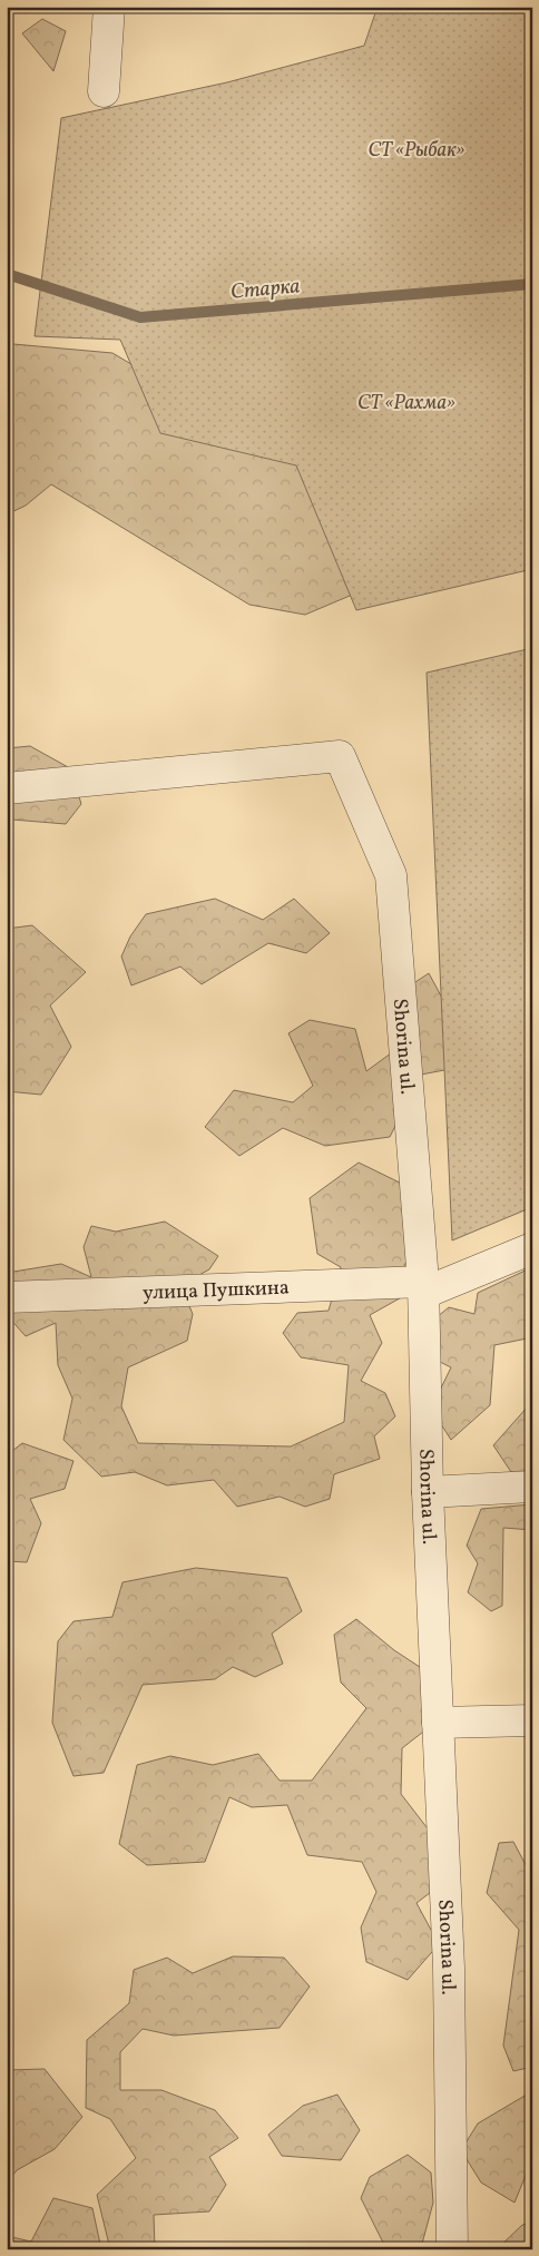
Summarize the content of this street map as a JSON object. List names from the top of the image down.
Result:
{
  "streets": {
    "street": ["Shorina ul.", "улица Пушкина"]
  },
  "crossings": [
    ["Shorina ul.", "улица Пушкина"]
  ],
  "water": ["Старка"],
  "parks": ["СТ «Рыбак»", "СТ «Рахма»"]
}
